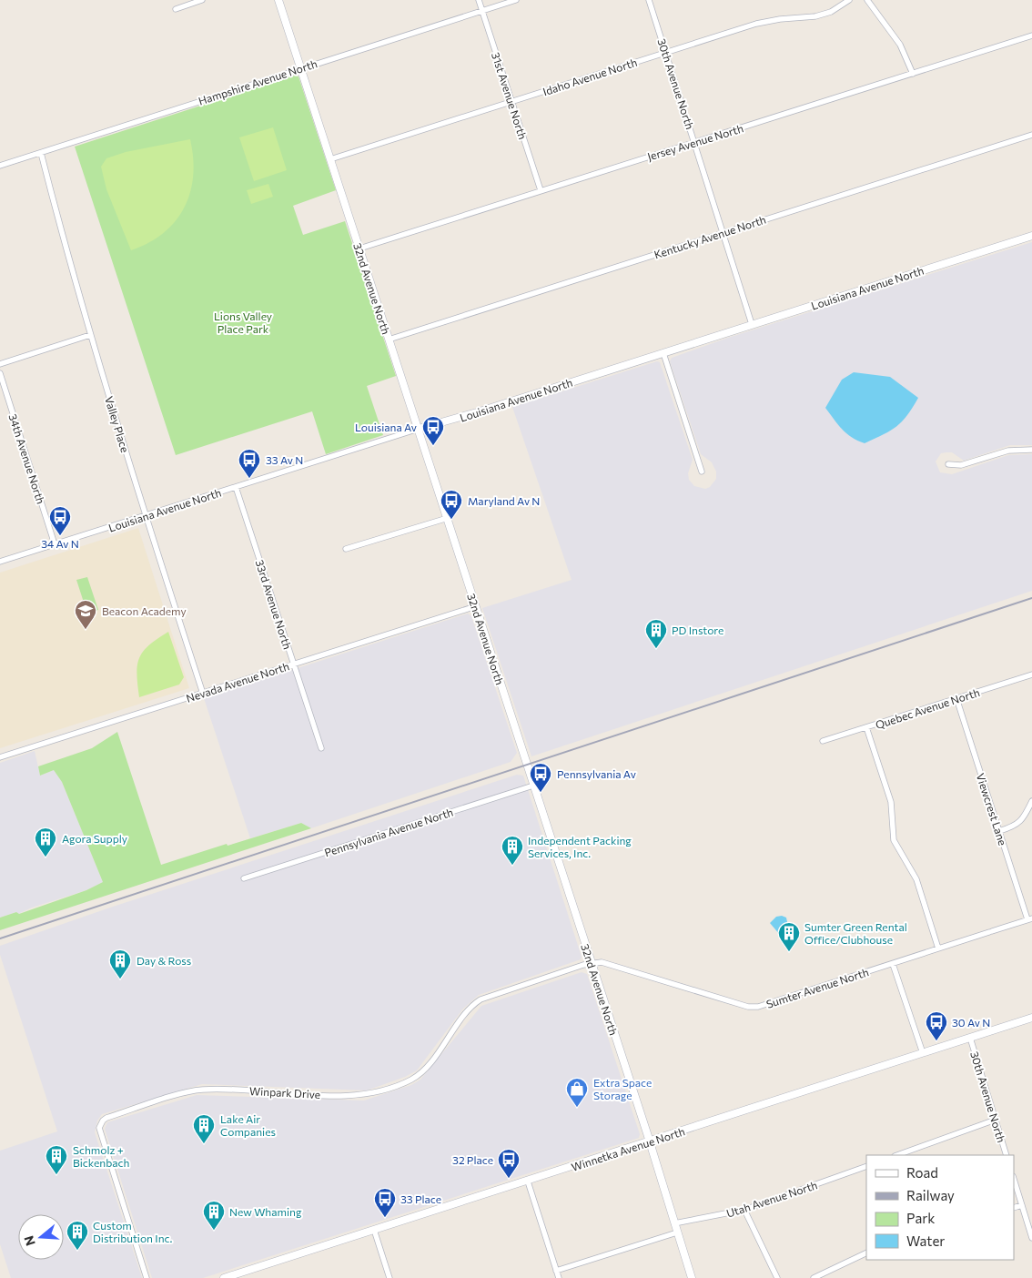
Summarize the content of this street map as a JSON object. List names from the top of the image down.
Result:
{
  "streets": {
    "street": [
      "Idaho Avenue North",
      "Hampshire Avenue North",
      "30th Avenue North",
      "31st Avenue North",
      "Jersey Avenue North",
      "Kentucky Avenue North",
      "Louisiana Avenue North",
      "32nd Avenue North",
      "Valley Place",
      "34th Avenue North",
      "33rd Avenue North",
      "Nevada Avenue North",
      "Quebec Avenue North",
      "Viewcrest Lane",
      "Pennsylvania Avenue North",
      "Sumter Avenue North",
      "Winpark Drive",
      "Winnetka Avenue North",
      "Utah Avenue North"
    ]
  },
  "crossings": [
    ["Idaho Avenue North", "30th Avenue North"],
    ["Idaho Avenue North", "31st Avenue North"],
    ["Idaho Avenue North", "32nd Avenue North"],
    ["Hampshire Avenue North", "31st Avenue North"],
    ["Hampshire Avenue North", "32nd Avenue North"],
    ["Hampshire Avenue North", "Valley Place"],
    ["30th Avenue North", "Jersey Avenue North"],
    ["30th Avenue North", "Kentucky Avenue North"],
    ["30th Avenue North", "Louisiana Avenue North"],
    ["30th Avenue North", "Winnetka Avenue North"],
    ["31st Avenue North", "Jersey Avenue North"],
    ["Jersey Avenue North", "32nd Avenue North"],
    ["Kentucky Avenue North", "32nd Avenue North"],
    ["Louisiana Avenue North", "32nd Avenue North"],
    ["Louisiana Avenue North", "Valley Place"],
    ["Louisiana Avenue North", "34th Avenue North"],
    ["Louisiana Avenue North", "33rd Avenue North"],
    ["32nd Avenue North", "Nevada Avenue North"],
    ["32nd Avenue North", "Pennsylvania Avenue North"],
    ["32nd Avenue North", "Sumter Avenue North"],
    ["32nd Avenue North", "Winpark Drive"],
    ["32nd Avenue North", "Winnetka Avenue North"],
    ["32nd Avenue North", "Utah Avenue North"],
    ["Valley Place", "Nevada Avenue North"],
    ["33rd Avenue North", "Nevada Avenue North"],
    ["Quebec Avenue North", "Viewcrest Lane"],
    ["Viewcrest Lane", "Sumter Avenue North"],
    ["Sumter Avenue North", "Winpark Drive"]
  ],
  "parks": ["Lions Valley Place Park"],
  "places": {
    "bus stop": [
      "Louisiana Av",
      "33 Av N",
      "Maryland Av N",
      "34 Av N",
      "Pennsylvania Av",
      "30 Av N",
      "32 Place",
      "33 Place"
    ],
    "school or university": ["Beacon Academy"],
    "building": [
      "PD Instore",
      "Agora Supply",
      "Independent Packing Services, Inc.",
      "Sumter Green Rental Office/Clubhouse",
      "Day & Ross",
      "Lake Air Companies",
      "Schmolz + Bickenbach",
      "New Whaming",
      "Custom Distribution Inc."
    ],
    "shop": ["Extra Space Storage"]
  },
  "legend": [
    "Road",
    "Railway",
    "Park",
    "Water"
  ],
  "north": "left"
}
